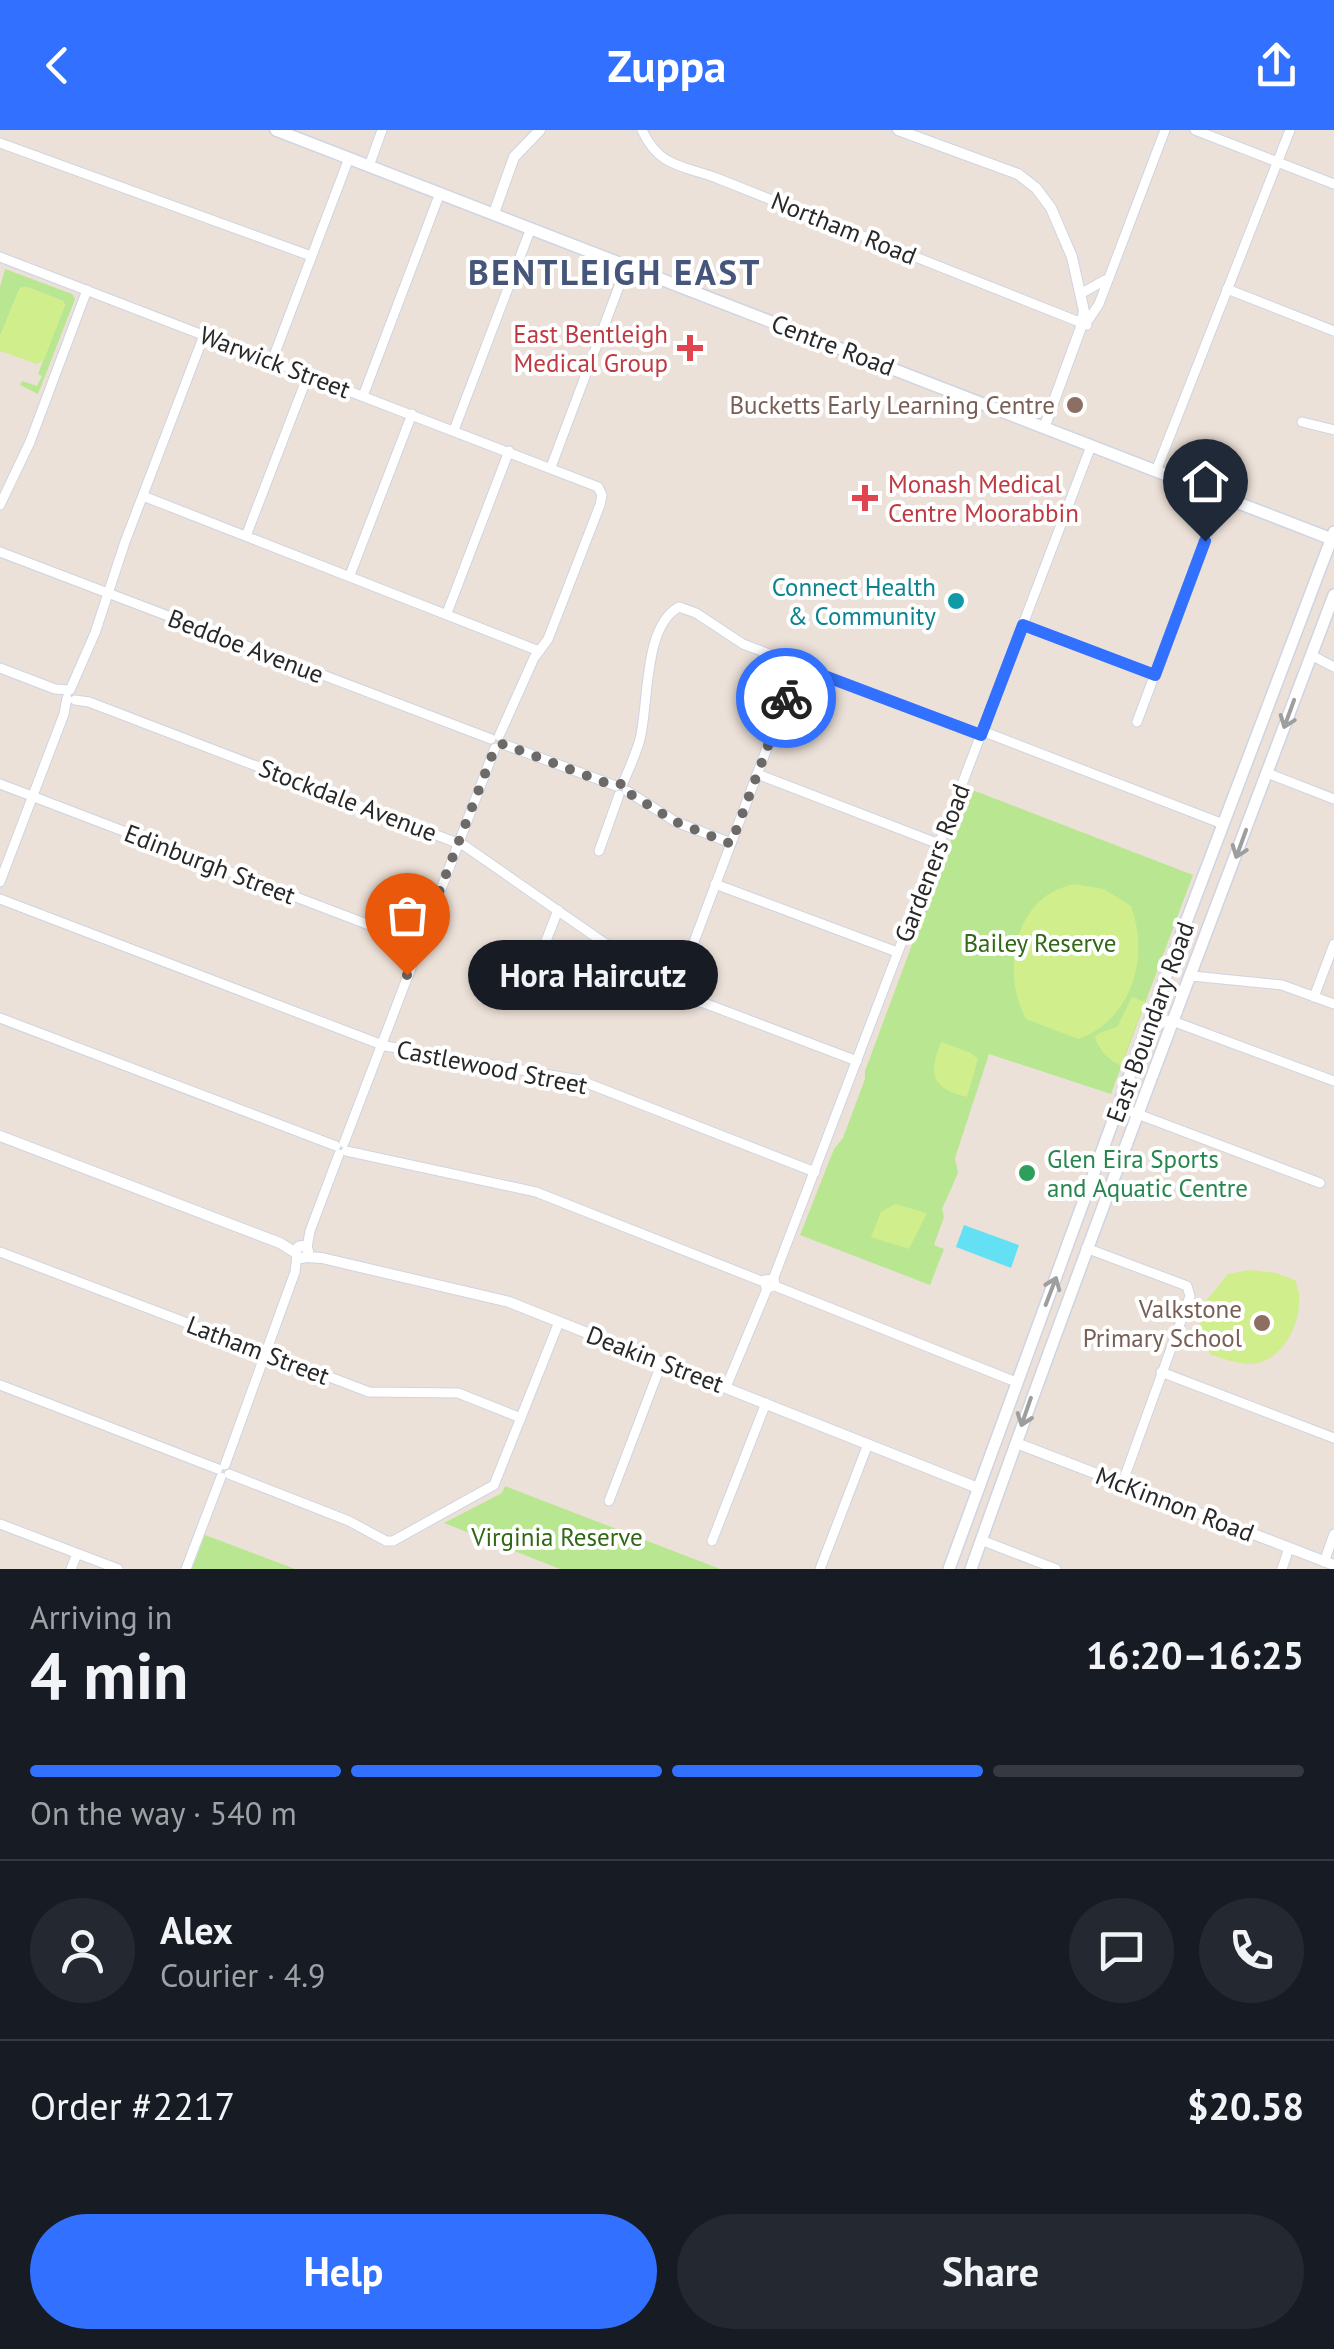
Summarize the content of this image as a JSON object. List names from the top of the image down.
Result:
{
  "streets": {
    "main road": ["Centre Road", "East Boundary Road"],
    "street": [
      "Northam Road",
      "Warwick Street",
      "Beddoe Avenue",
      "Stockdale Avenue",
      "Gardeners Road",
      "Edinburgh Street",
      "Castlewood Street",
      "Latham Street",
      "Deakin Street",
      "McKinnon Road"
    ]
  },
  "crossings": [
    ["Centre Road", "Gardeners Road"],
    ["Centre Road", "East Boundary Road"],
    ["Stockdale Avenue", "Gardeners Road"],
    ["Gardeners Road", "Castlewood Street"],
    ["Gardeners Road", "Deakin Street"],
    ["East Boundary Road", "Deakin Street"],
    ["East Boundary Road", "McKinnon Road"]
  ],
  "districts": ["BENTLEIGH EAST"],
  "parks": ["Bailey Reserve", "Virginia Reserve"],
  "places": {
    "health": ["East Bentleigh Medical Group", "Monash Medical Centre Moorabbin"],
    "other": [
      "Bucketts Early Learning Centre",
      "Connect Health & Community",
      "Hora Haircutz",
      "Glen Eira Sports and Aquatic Centre",
      "Valkstone Primary School"
    ]
  },
  "page": {
    "header": "Zuppa",
    "bubble": "Hora Haircutz",
    "heading": ["4 min", "Arriving in", "16:20–16:25"],
    "panel": [
      "Alex",
      "Courier · 4.9",
      "Order #2217",
      "$20.58"
    ],
    "bar": "On the way · 540 m",
    "buttons": ["Help", "Share"]
  }
}
